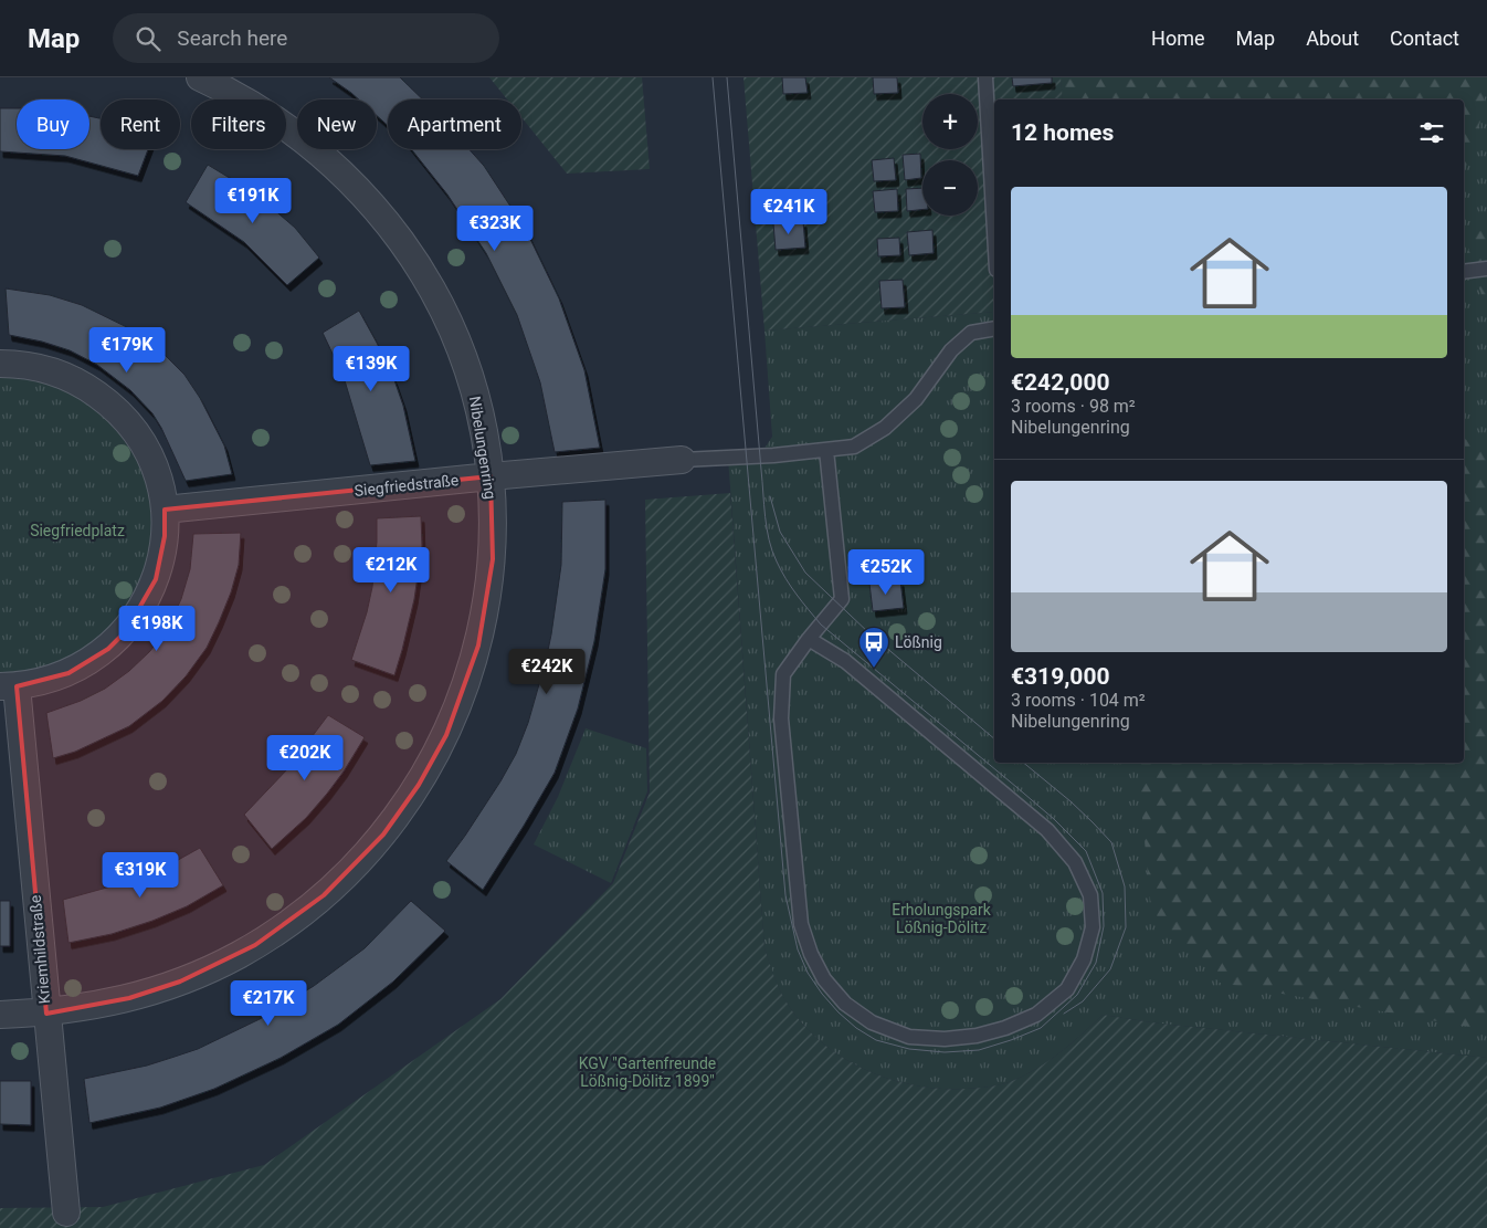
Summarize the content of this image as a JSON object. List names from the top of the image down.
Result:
{
  "streets": {
    "street": ["Nibelungenring", "Siegfriedstraße", "Kriemhildstraße"]
  },
  "crossings": [
    ["Nibelungenring", "Siegfriedstraße"],
    ["Nibelungenring", "Kriemhildstraße"]
  ],
  "parks": ["Siegfriedplatz", "Erholungspark Lößnig-Dölitz", "KGV \"Gartenfreunde Lößnig-Dölitz 1899\""],
  "places": {
    "bus stop": ["Lößnig"]
  },
  "page": {
    "header": "Map",
    "search": "Search here",
    "nav": [
      "Home",
      "Map",
      "About",
      "Contact"
    ],
    "map_buttons": ["+", "−"],
    "chip": [
      "Buy",
      "Rent",
      "Filters",
      "New",
      "Apartment"
    ],
    "heading": "12 homes",
    "list": [
      {
        "name": "€242,000",
        "note": "3 rooms · 98 m² · Nibelungenring"
      },
      {
        "name": "€319,000",
        "note": "3 rooms · 104 m² · Nibelungenring"
      }
    ],
    "price": [
      "€191K",
      "€241K",
      "€323K",
      "€179K",
      "€139K",
      "€212K",
      "€252K",
      "€198K",
      "€242K",
      "€202K",
      "€319K",
      "€217K"
    ]
  }
}
